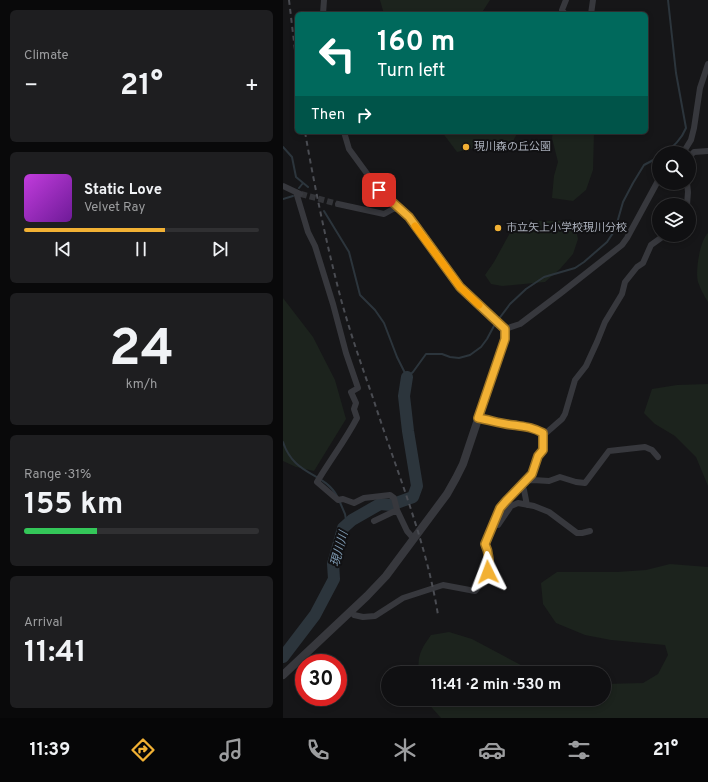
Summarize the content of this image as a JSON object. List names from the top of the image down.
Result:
{
  "water": ["現川川"],
  "places": ["現川森の丘公園", "市立矢上小学校現川分校"],
  "page": {
    "tile": [
      "Climate",
      ["24", "km/h"],
      ["Range · 31%", "155 km"],
      ["Arrival", "11:41"]
    ],
    "turn": ["160 m", "Turn left"],
    "heat": ["−", "21°", "+"],
    "then": "Then",
    "song": ["Static Love", "Velvet Ray"],
    "limit": "30",
    "trip": "11:41 · 2 min · 530 m",
    "tabs": ["11:39", "21°"]
  }
}
